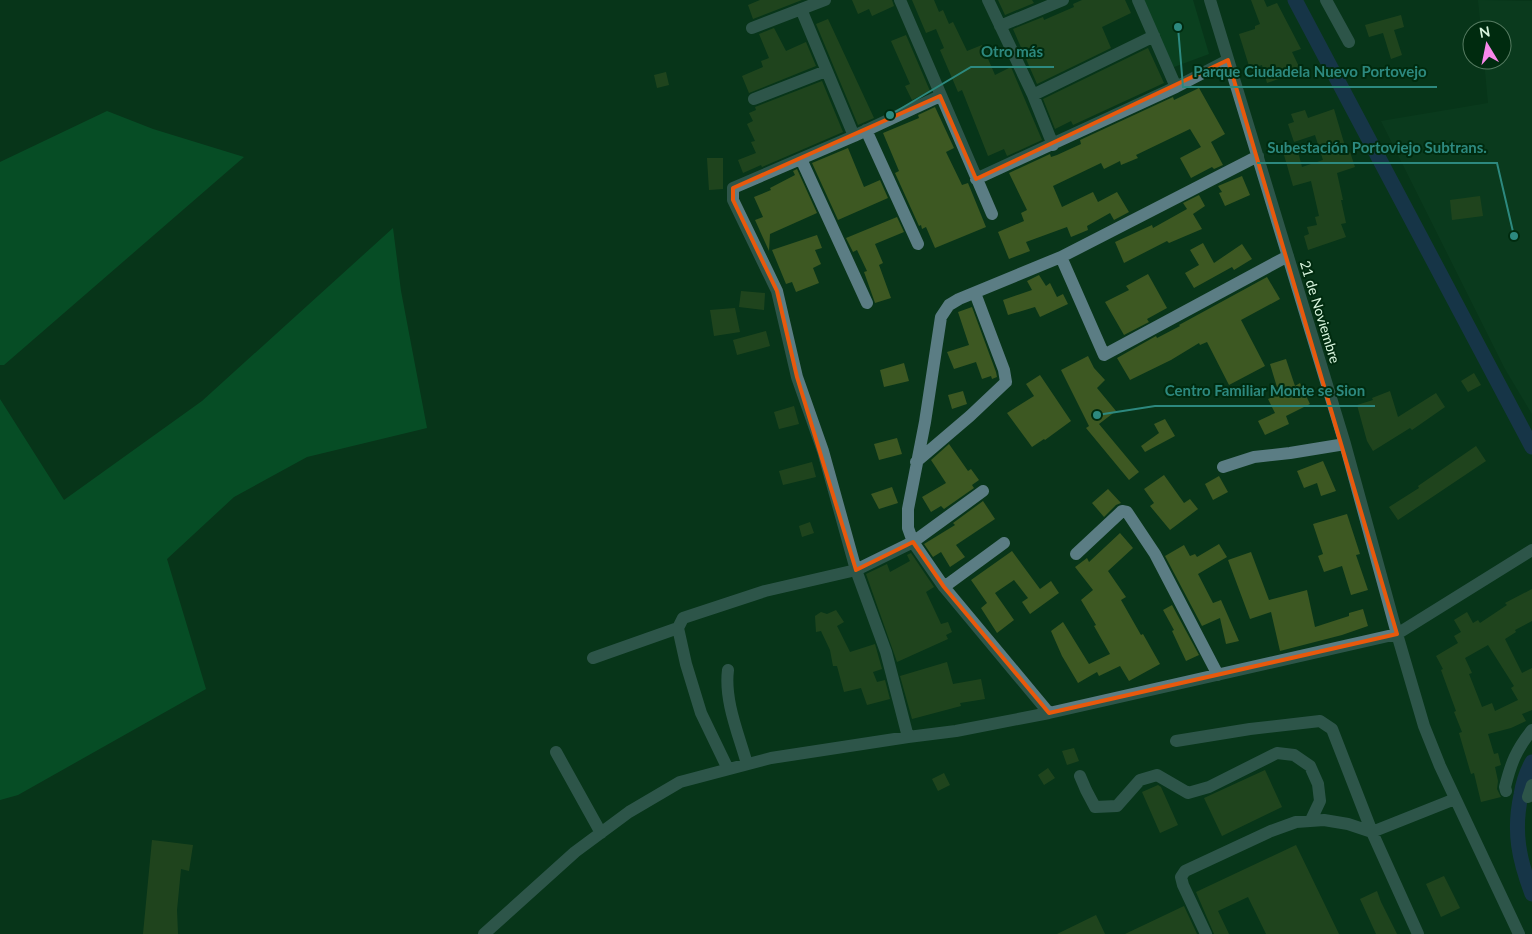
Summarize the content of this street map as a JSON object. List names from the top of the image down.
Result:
{
  "streets": {
    "street": ["21 de Noviembre"]
  },
  "places": [
    "Parque Ciudadela Nuevo Portovejo",
    "Otro más",
    "Subestación Portoviejo Subtrans.",
    "Centro Familiar Monte se Sion"
  ],
  "north": "top"
}
